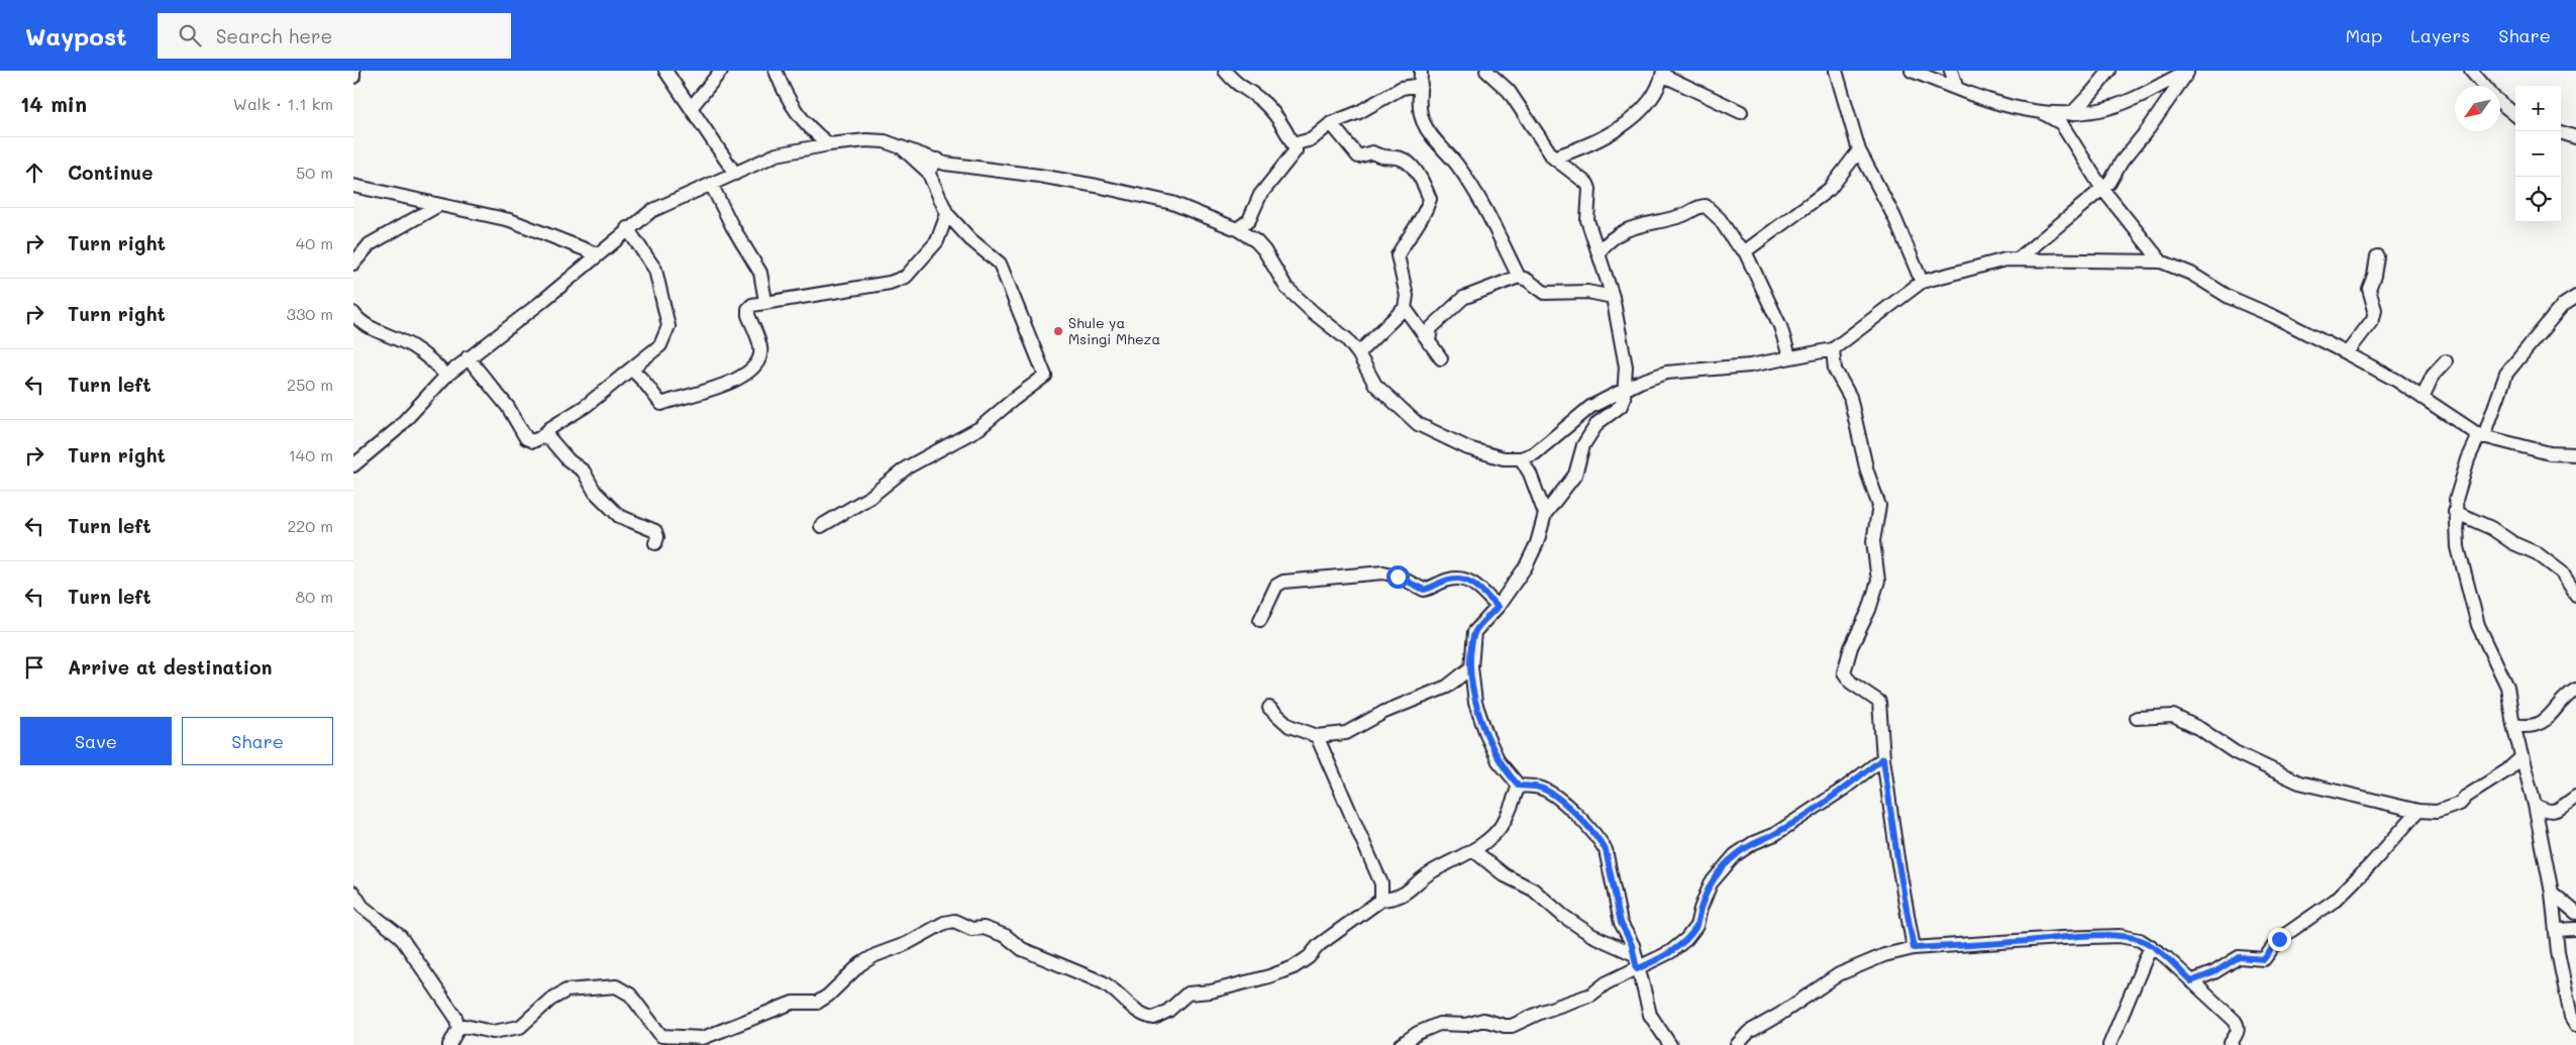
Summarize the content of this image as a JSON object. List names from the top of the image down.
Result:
{
  "places": ["Shule ya Msingi Mheza"],
  "north": "bottom left",
  "page": {
    "header": "Waypost",
    "search": "Search here",
    "nav": ["Map", "Layers", "Share"],
    "heading": ["14 min", "Walk · 1.1 km"],
    "map_buttons": ["+", "−"],
    "list": [
      ["Continue", "50 m"],
      ["Turn right", "40 m"],
      ["Turn right", "330 m"],
      ["Turn left", "250 m"],
      ["Turn right", "140 m"],
      ["Turn left", "220 m"],
      ["Turn left", "80 m"],
      "Arrive at destination"
    ],
    "buttons": ["Save", "Share"]
  }
}
